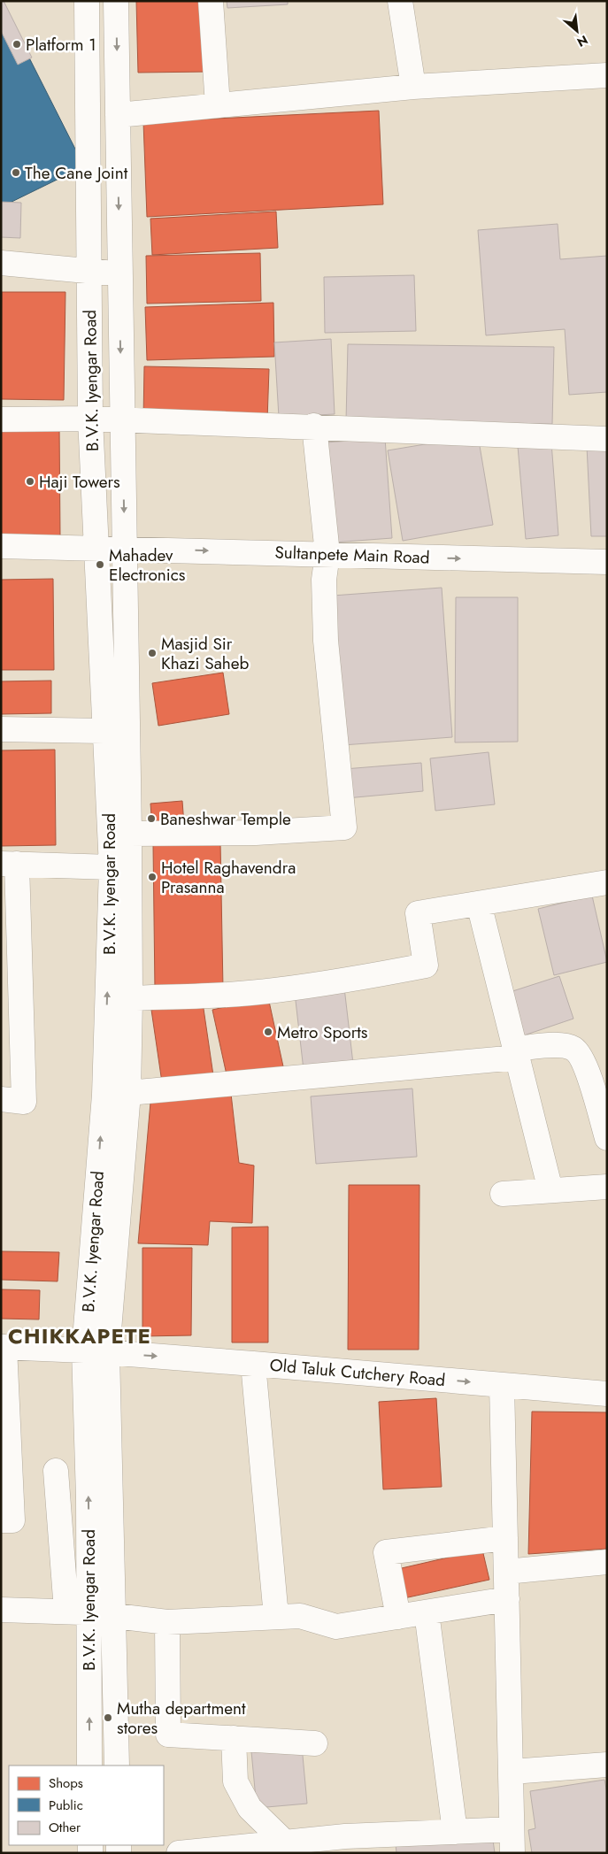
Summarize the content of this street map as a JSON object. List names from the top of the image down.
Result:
{
  "streets": {
    "street": ["B.V.K. Iyengar Road", "Sultanpete Main Road", "Old Taluk Cutchery Road"]
  },
  "crossings": [
    ["B.V.K. Iyengar Road", "Sultanpete Main Road"],
    ["B.V.K. Iyengar Road", "Old Taluk Cutchery Road"]
  ],
  "one_way": ["Old Taluk Cutchery Road"],
  "districts": ["CHIKKAPETE"],
  "places": [
    "Platform 1",
    "The Cane Joint",
    "Haji Towers",
    "Mahadev Electronics",
    "Masjid Sir Khazi Saheb",
    "Baneshwar Temple",
    "Hotel Raghavendra Prasanna",
    "Metro Sports",
    "Mutha department stores"
  ],
  "legend": ["Shops", "Public", "Other"],
  "north": "bottom right"
}
